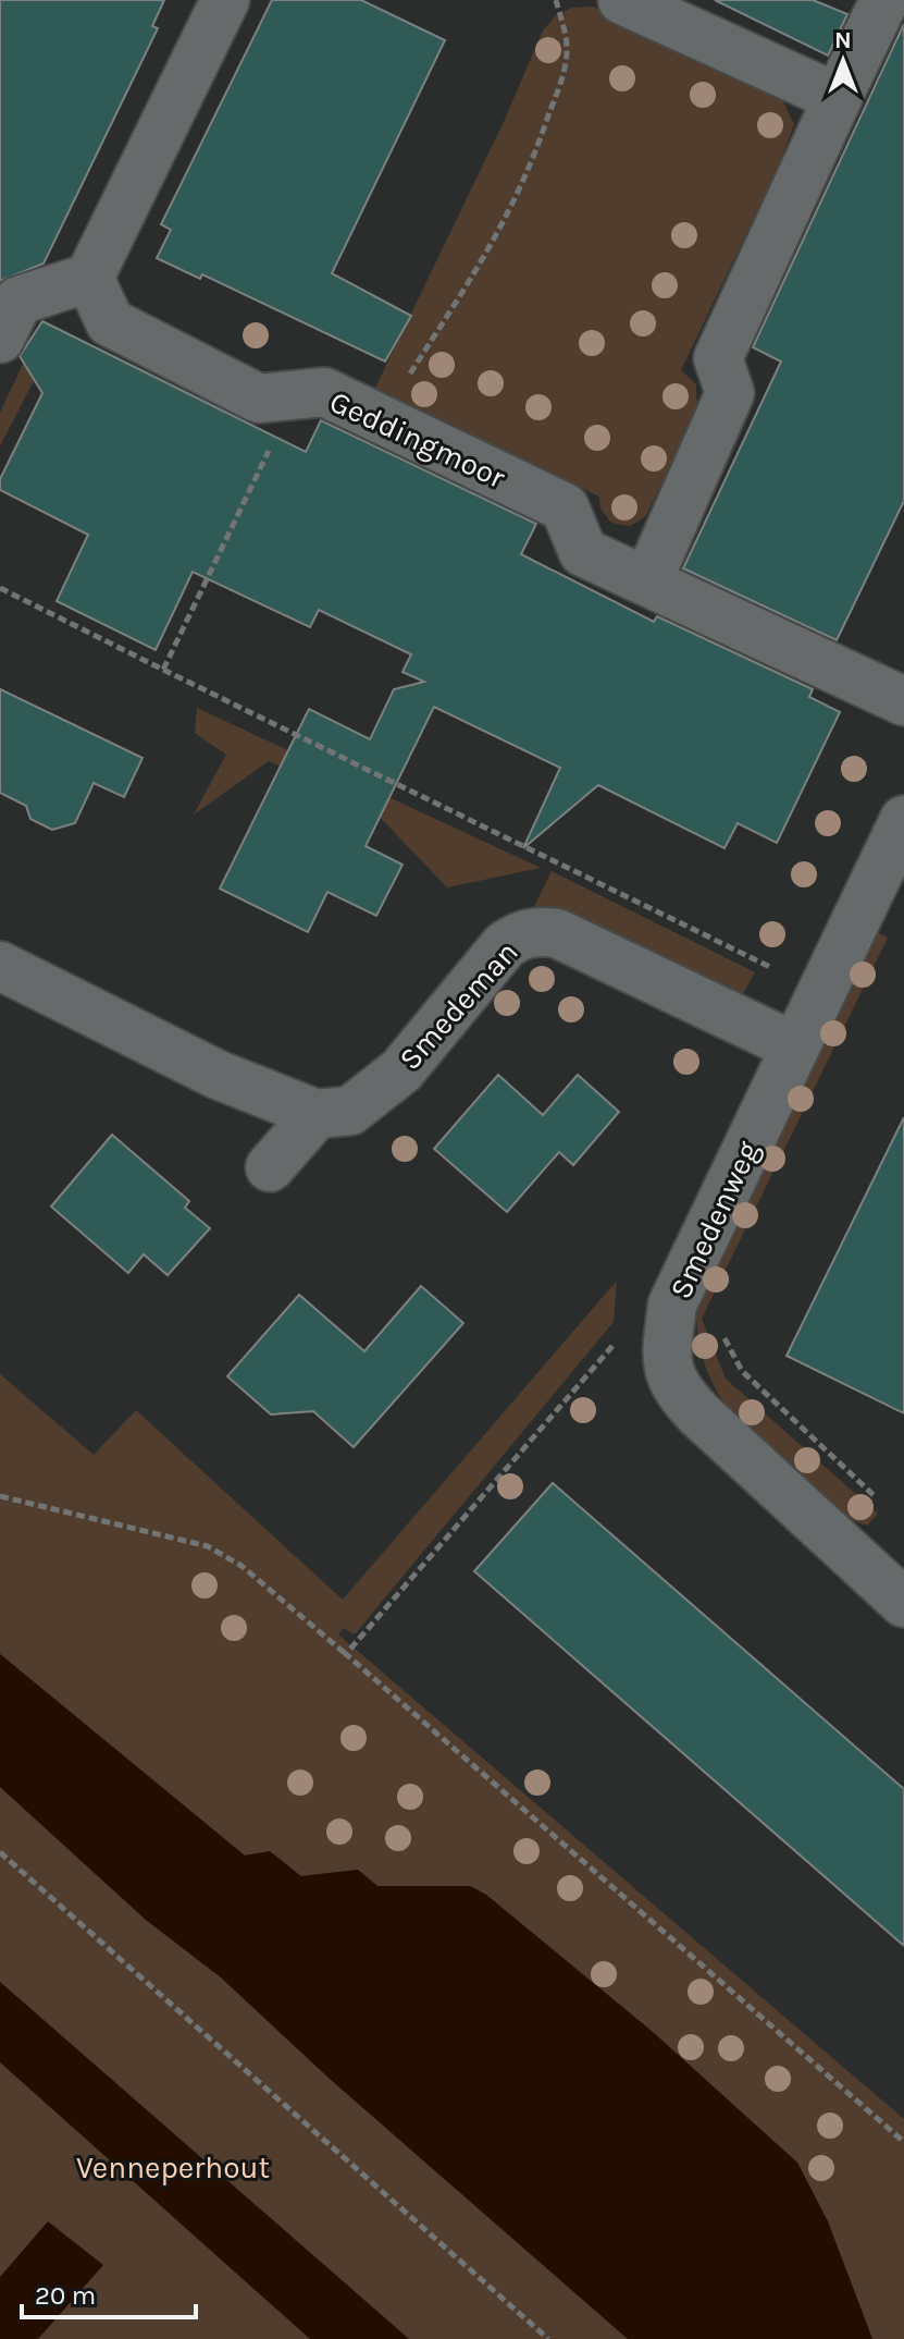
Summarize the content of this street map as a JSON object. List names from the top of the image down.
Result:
{
  "streets": {
    "street": ["Geddingmoor", "Smedeman", "Smedenweg"]
  },
  "crossings": [
    ["Smedeman", "Smedenweg"]
  ],
  "parks": ["Venneperhout"],
  "scale_bar": "20 m",
  "north": "top"
}
